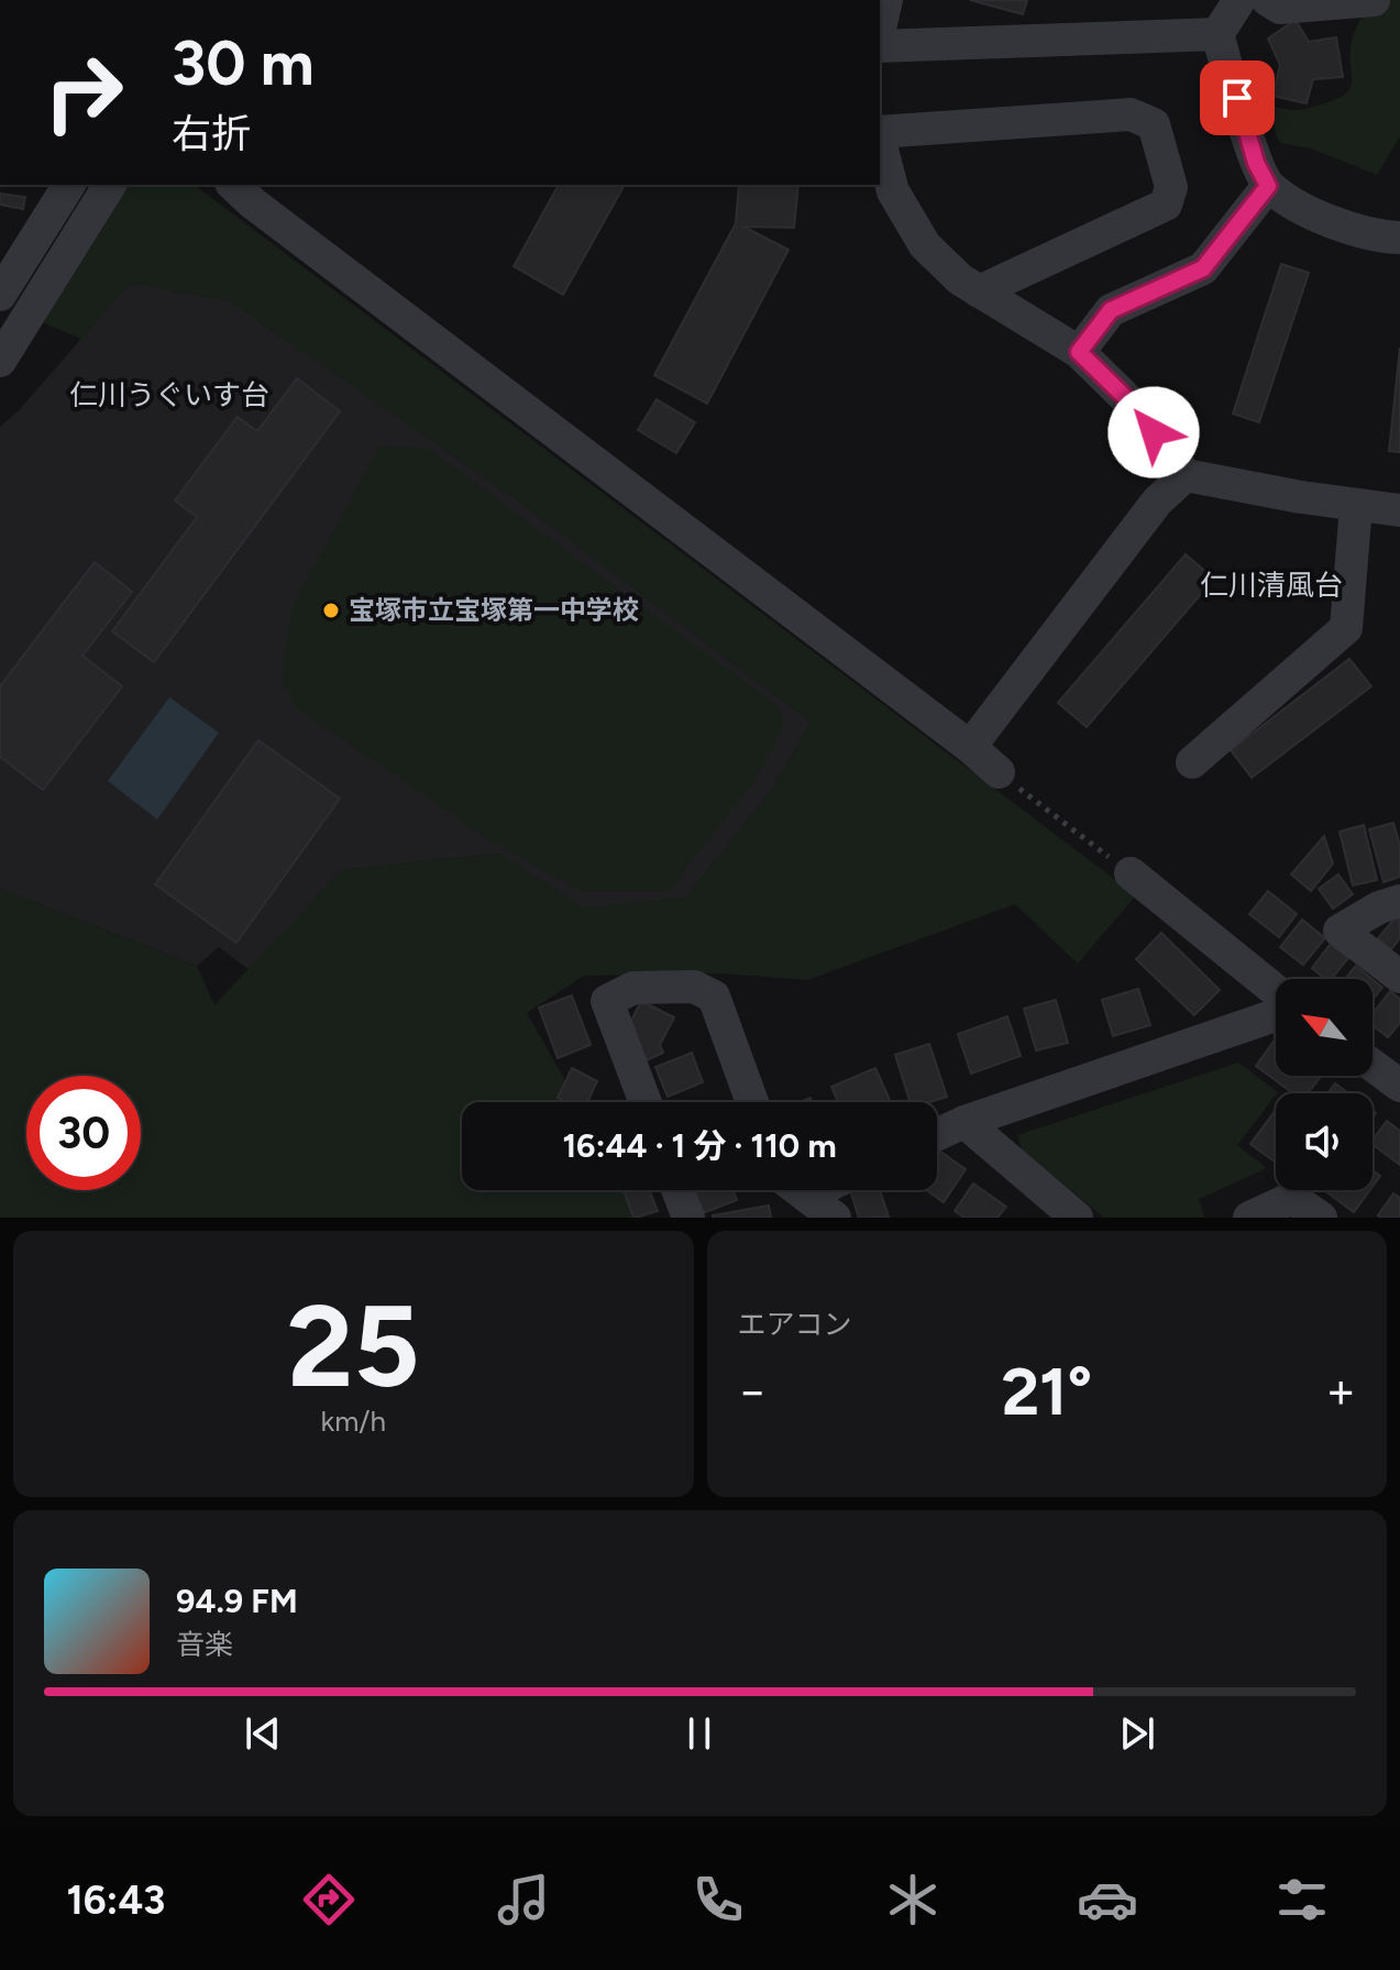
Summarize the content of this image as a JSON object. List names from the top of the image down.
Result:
{
  "districts": ["仁川うぐいす台", "仁川清風台"],
  "places": ["宝塚市立宝塚第一中学校"],
  "north": "top left",
  "page": {
    "turn": ["30 m", "右折"],
    "limit": "30",
    "trip": "16:44 · 1 分 · 110 m",
    "tile": [
      ["25", "km/h"],
      "エアコン"
    ],
    "heat": ["−", "21°", "+"],
    "song": ["94.9 FM", "音楽"],
    "tabs": "16:43"
  }
}
